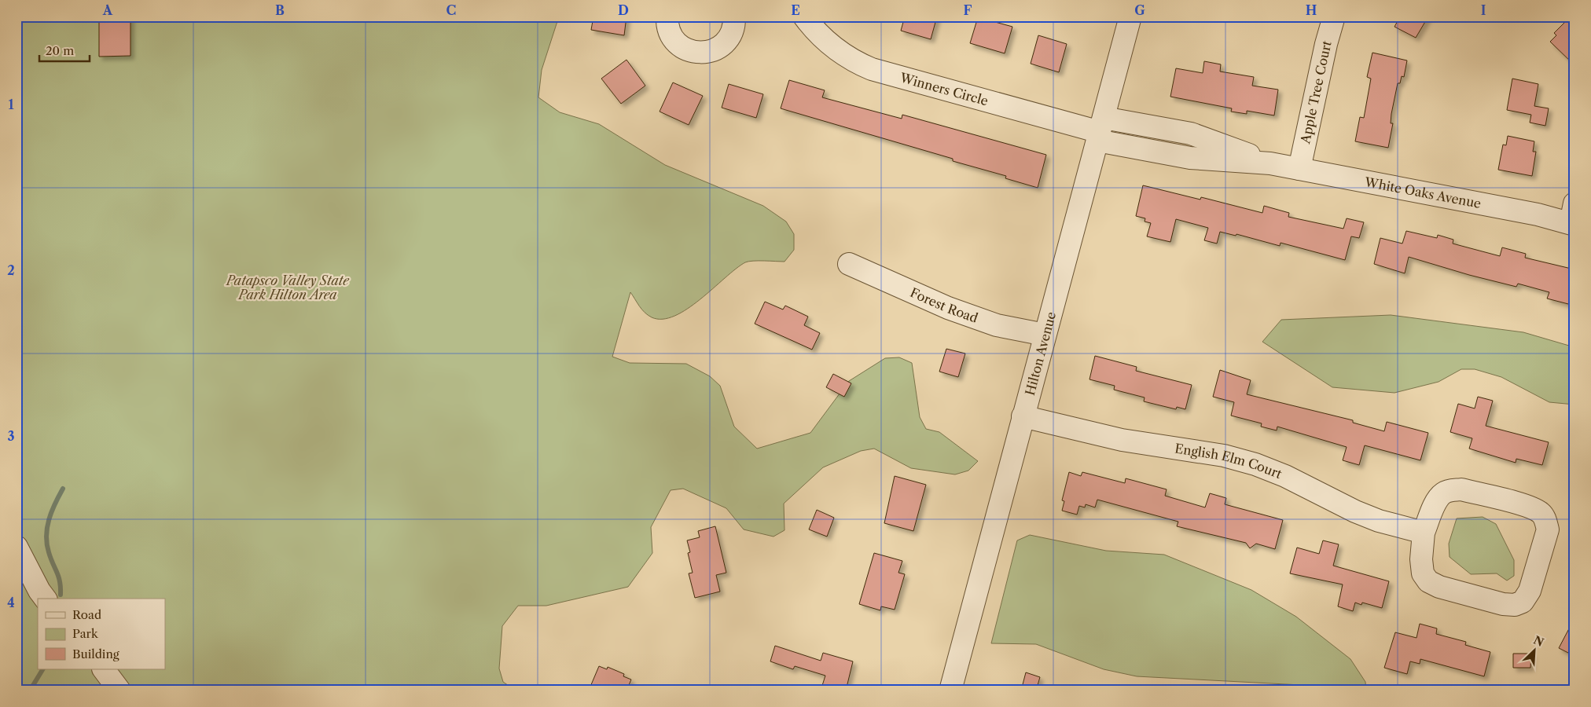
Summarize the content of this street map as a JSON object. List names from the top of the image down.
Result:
{
  "streets": {
    "street": [
      "Winners Circle",
      "Apple Tree Court",
      "White Oaks Avenue",
      "Forest Road",
      "Hilton Avenue",
      "English Elm Court"
    ]
  },
  "crossings": [
    ["Winners Circle", "White Oaks Avenue"],
    ["Winners Circle", "Hilton Avenue"],
    ["Apple Tree Court", "White Oaks Avenue"],
    ["White Oaks Avenue", "Hilton Avenue"],
    ["Forest Road", "Hilton Avenue"],
    ["Hilton Avenue", "English Elm Court"]
  ],
  "parks": ["Patapsco Valley State Park Hilton Area"],
  "legend": ["Road", "Park", "Building"],
  "scale_bar": "20 m",
  "north": "top right",
  "grid": {
    "columns": [
      "A",
      "B",
      "C",
      "D",
      "E",
      "F",
      "G",
      "H",
      "I"
    ],
    "rows": [
      "1",
      "2",
      "3",
      "4"
    ]
  }
}
